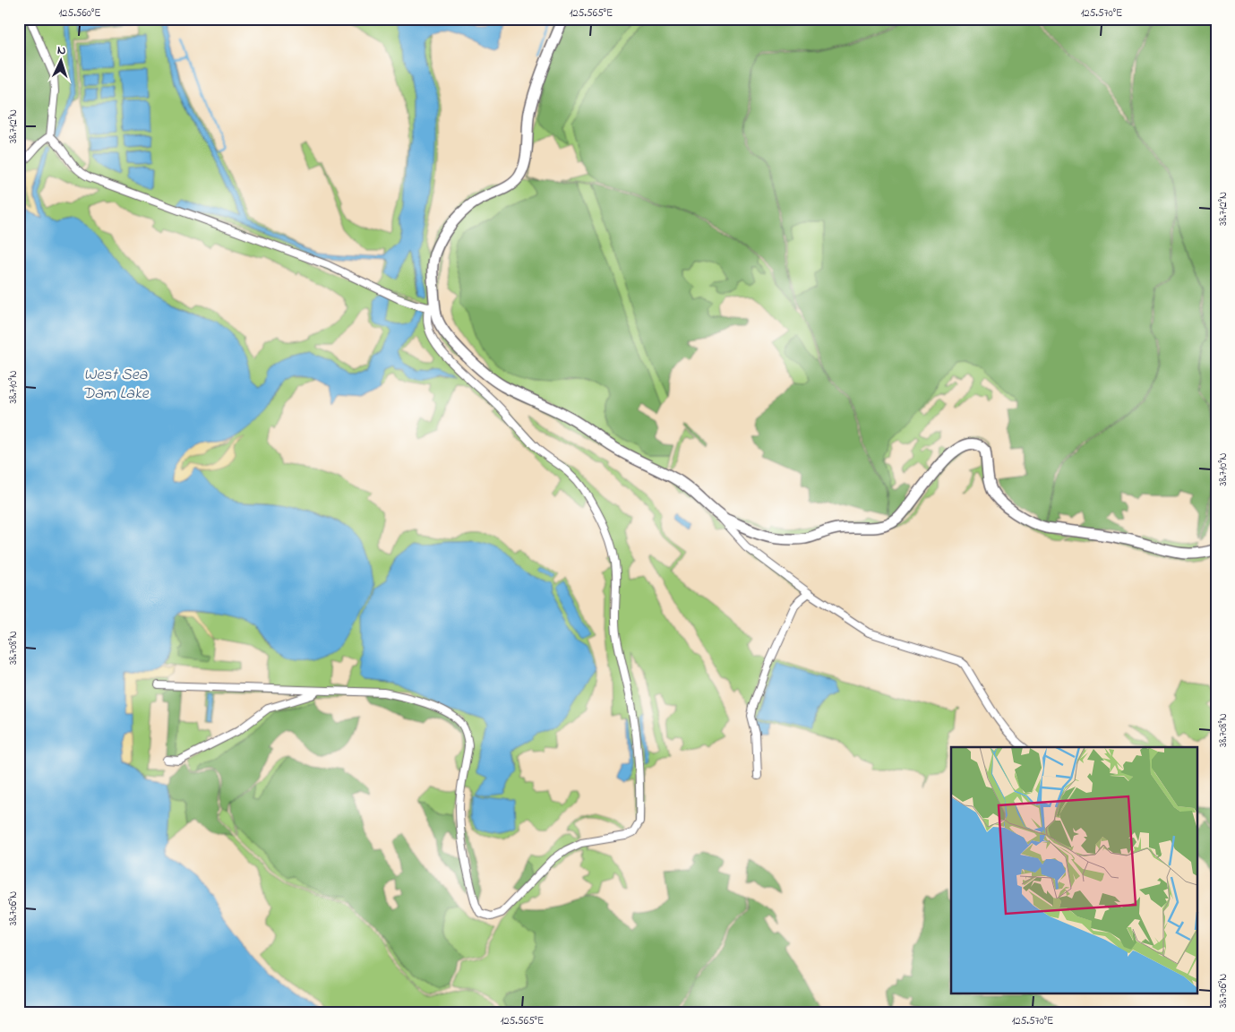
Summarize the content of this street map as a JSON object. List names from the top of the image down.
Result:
{
  "water": ["West Sea Dam Lake"],
  "north": "top",
  "coordinates": [
    "125.560°E",
    "125.565°E",
    "125.570°E",
    "38.712°N",
    "38.710°N",
    "38.708°N",
    "38.706°N"
  ]
}
